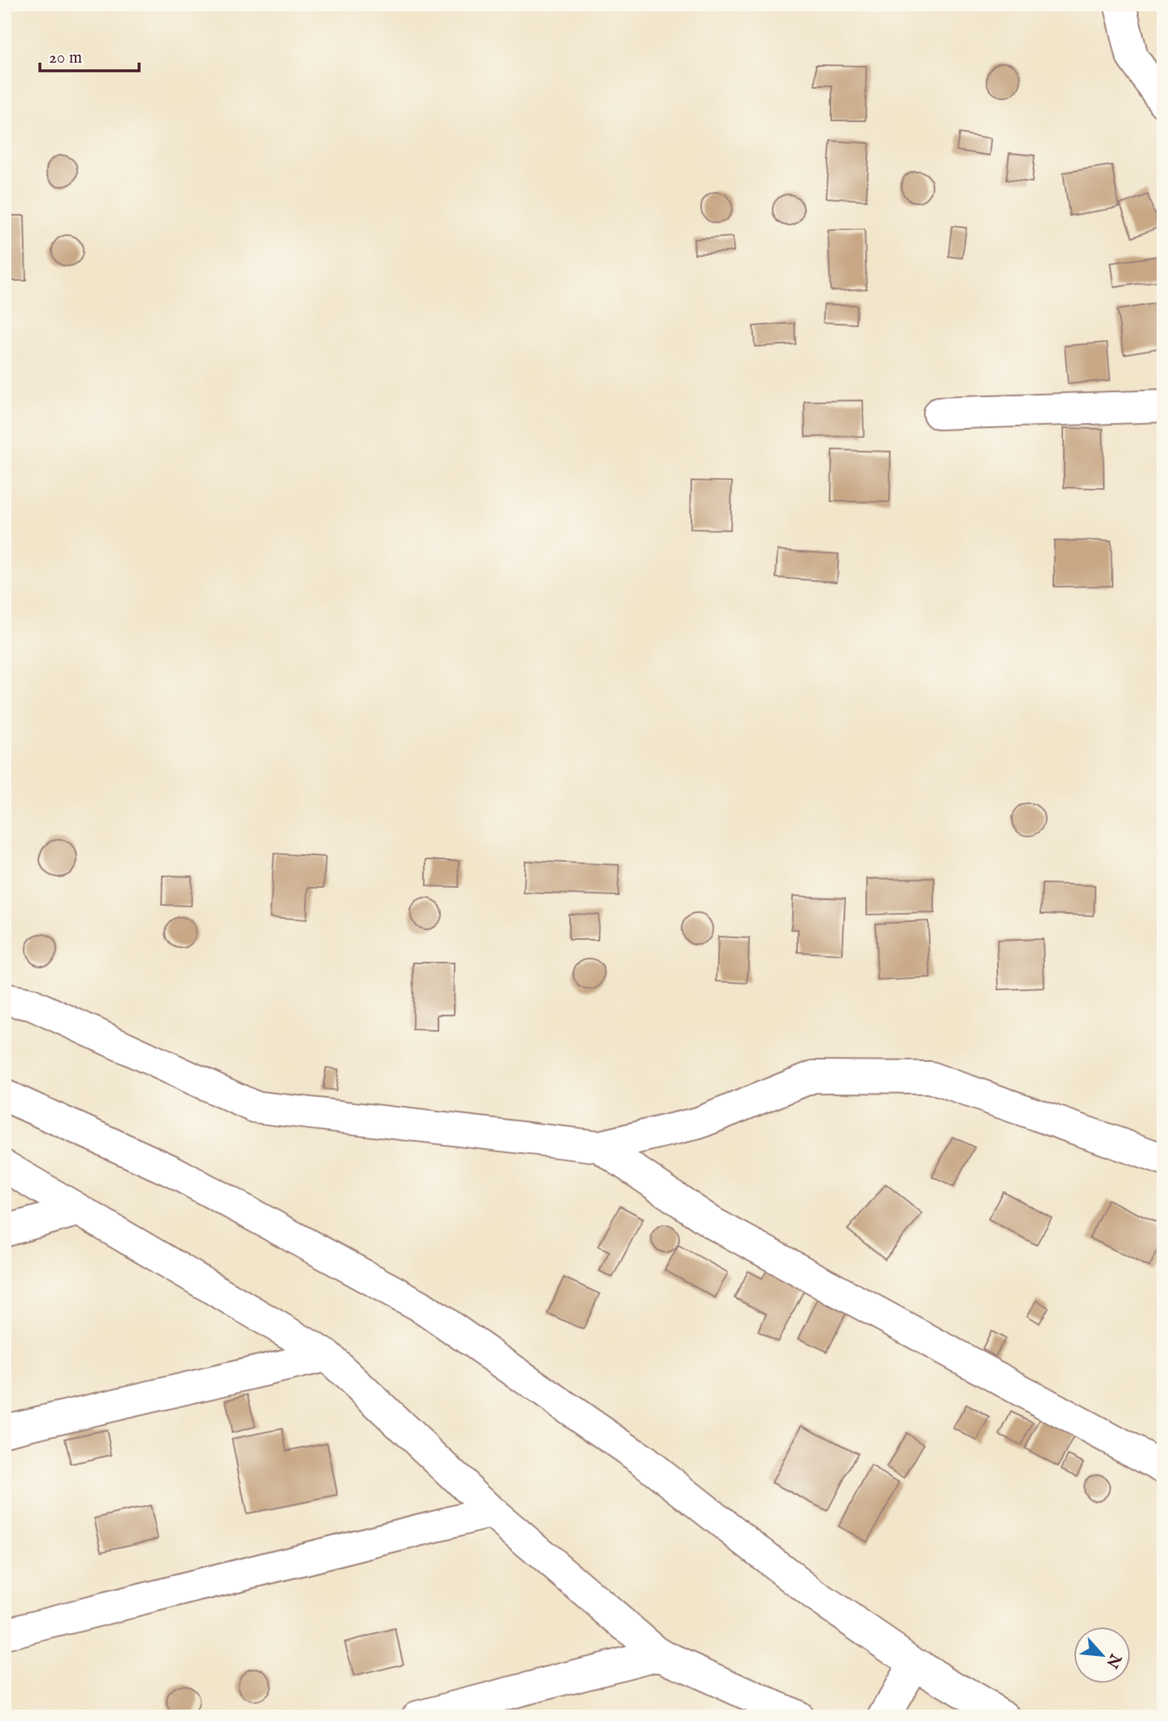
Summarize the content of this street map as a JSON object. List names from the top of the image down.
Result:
{
  "scale_bar": "20 m",
  "north": "bottom right"
}
